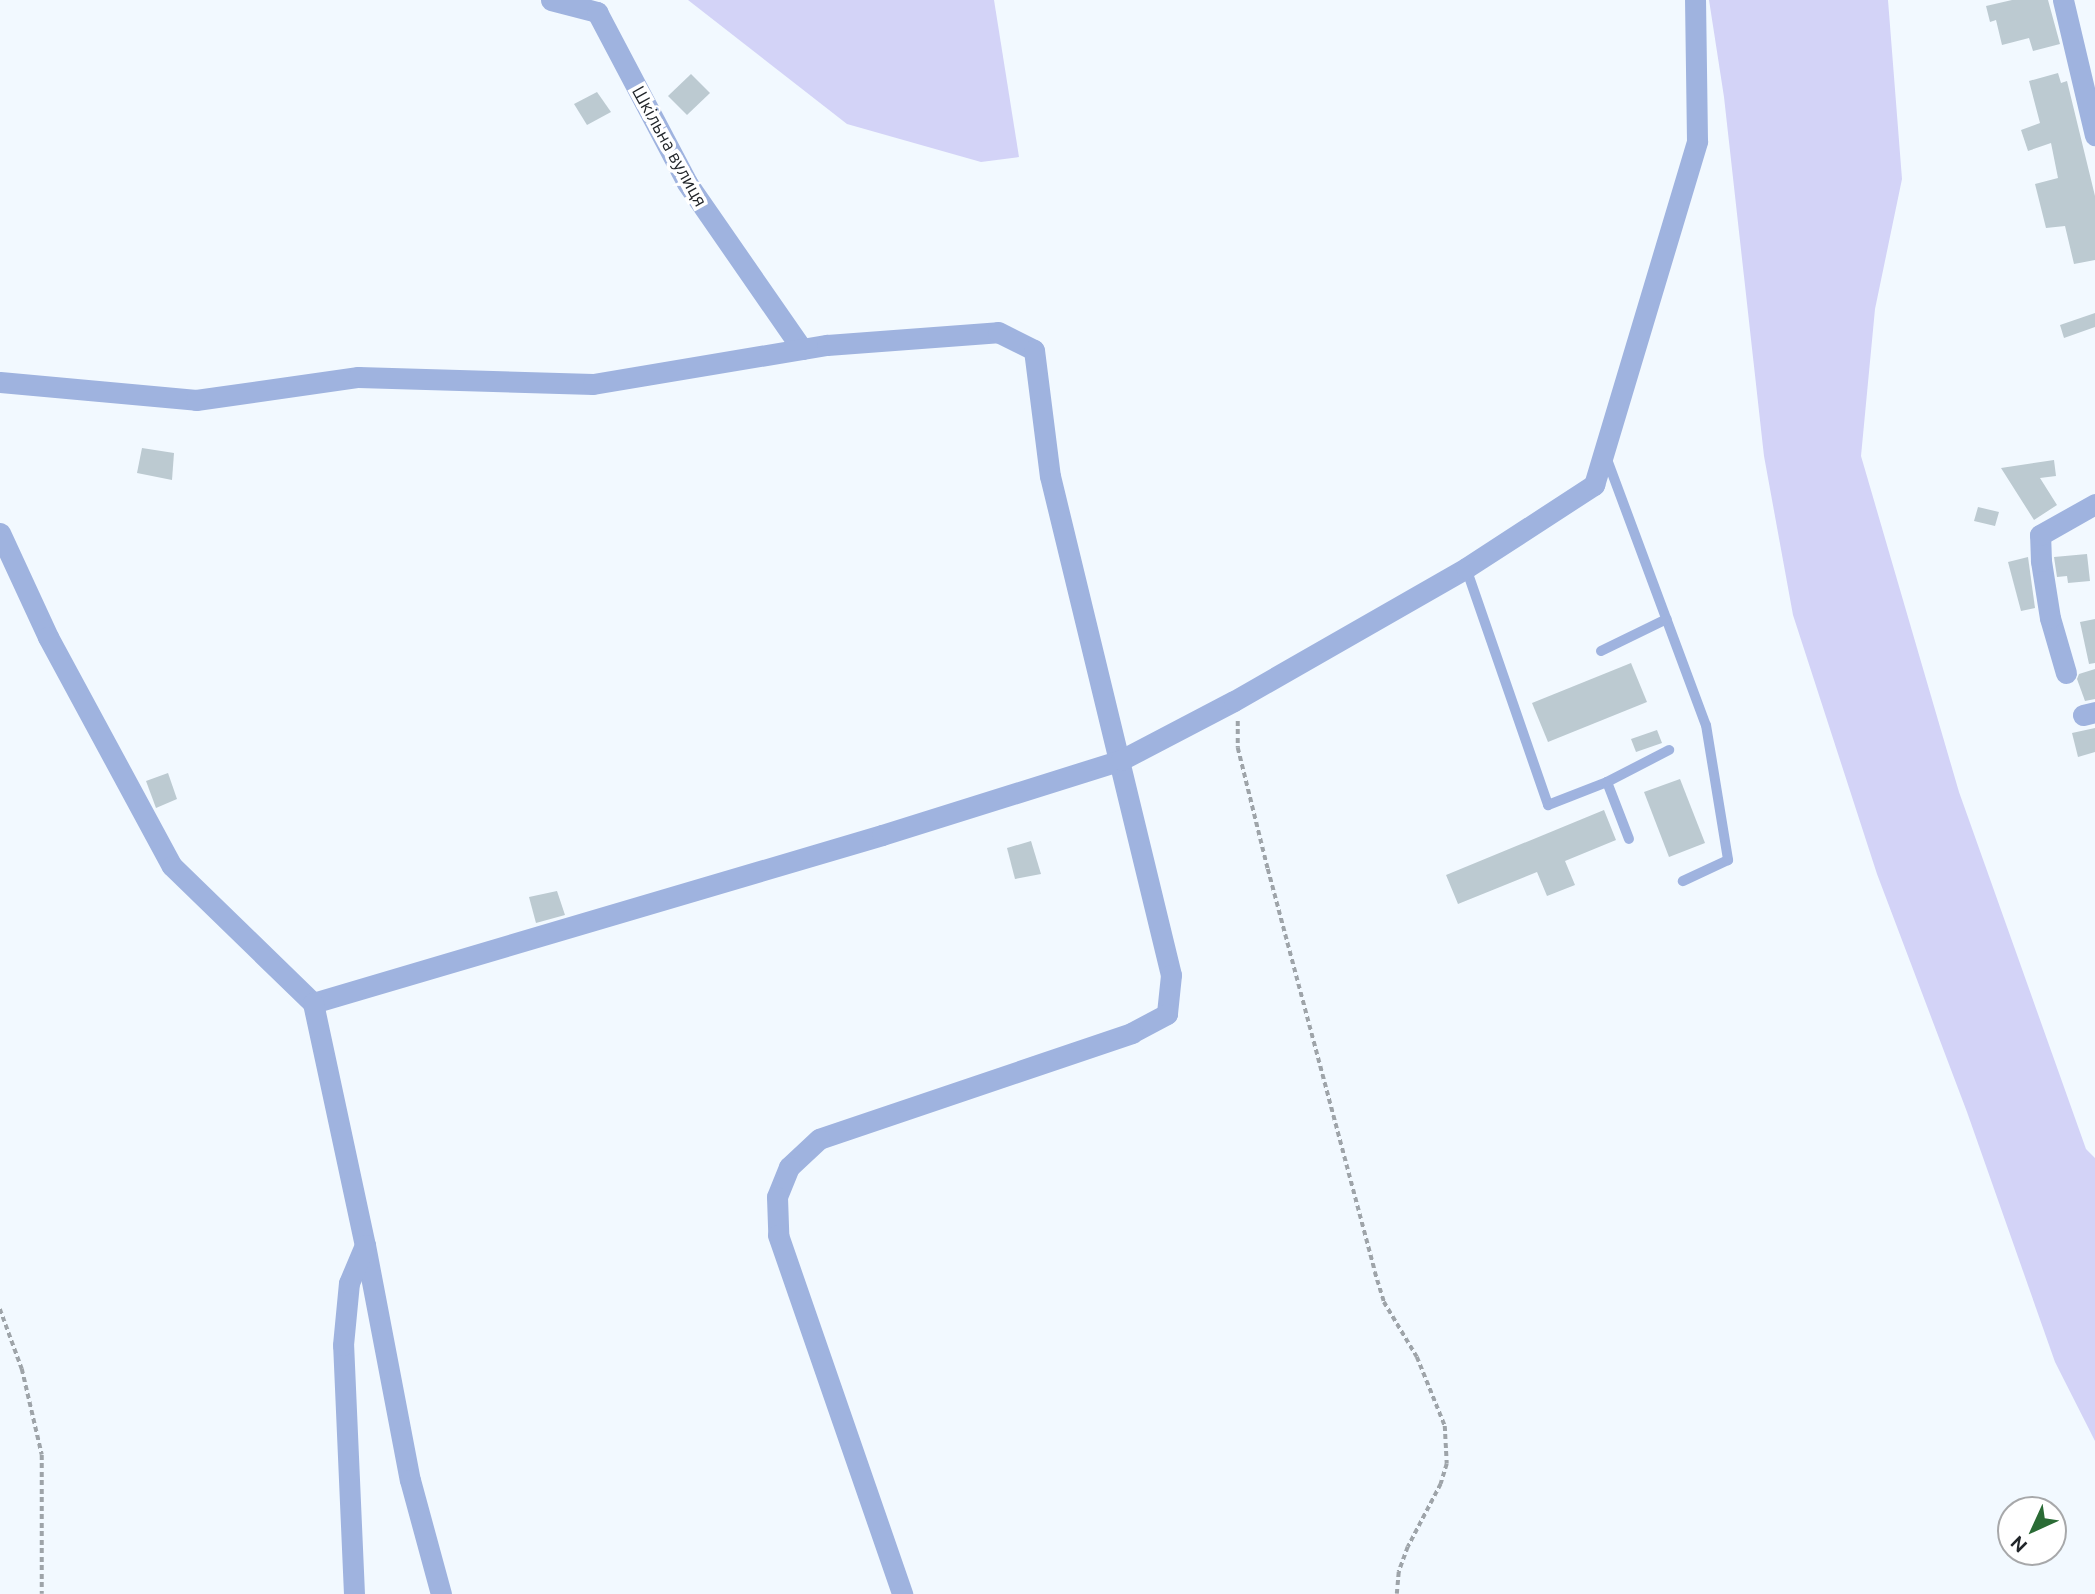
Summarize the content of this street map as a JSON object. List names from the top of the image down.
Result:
{
  "streets": {
    "street": ["Шкільна вулиця"]
  },
  "north": "bottom left"
}
